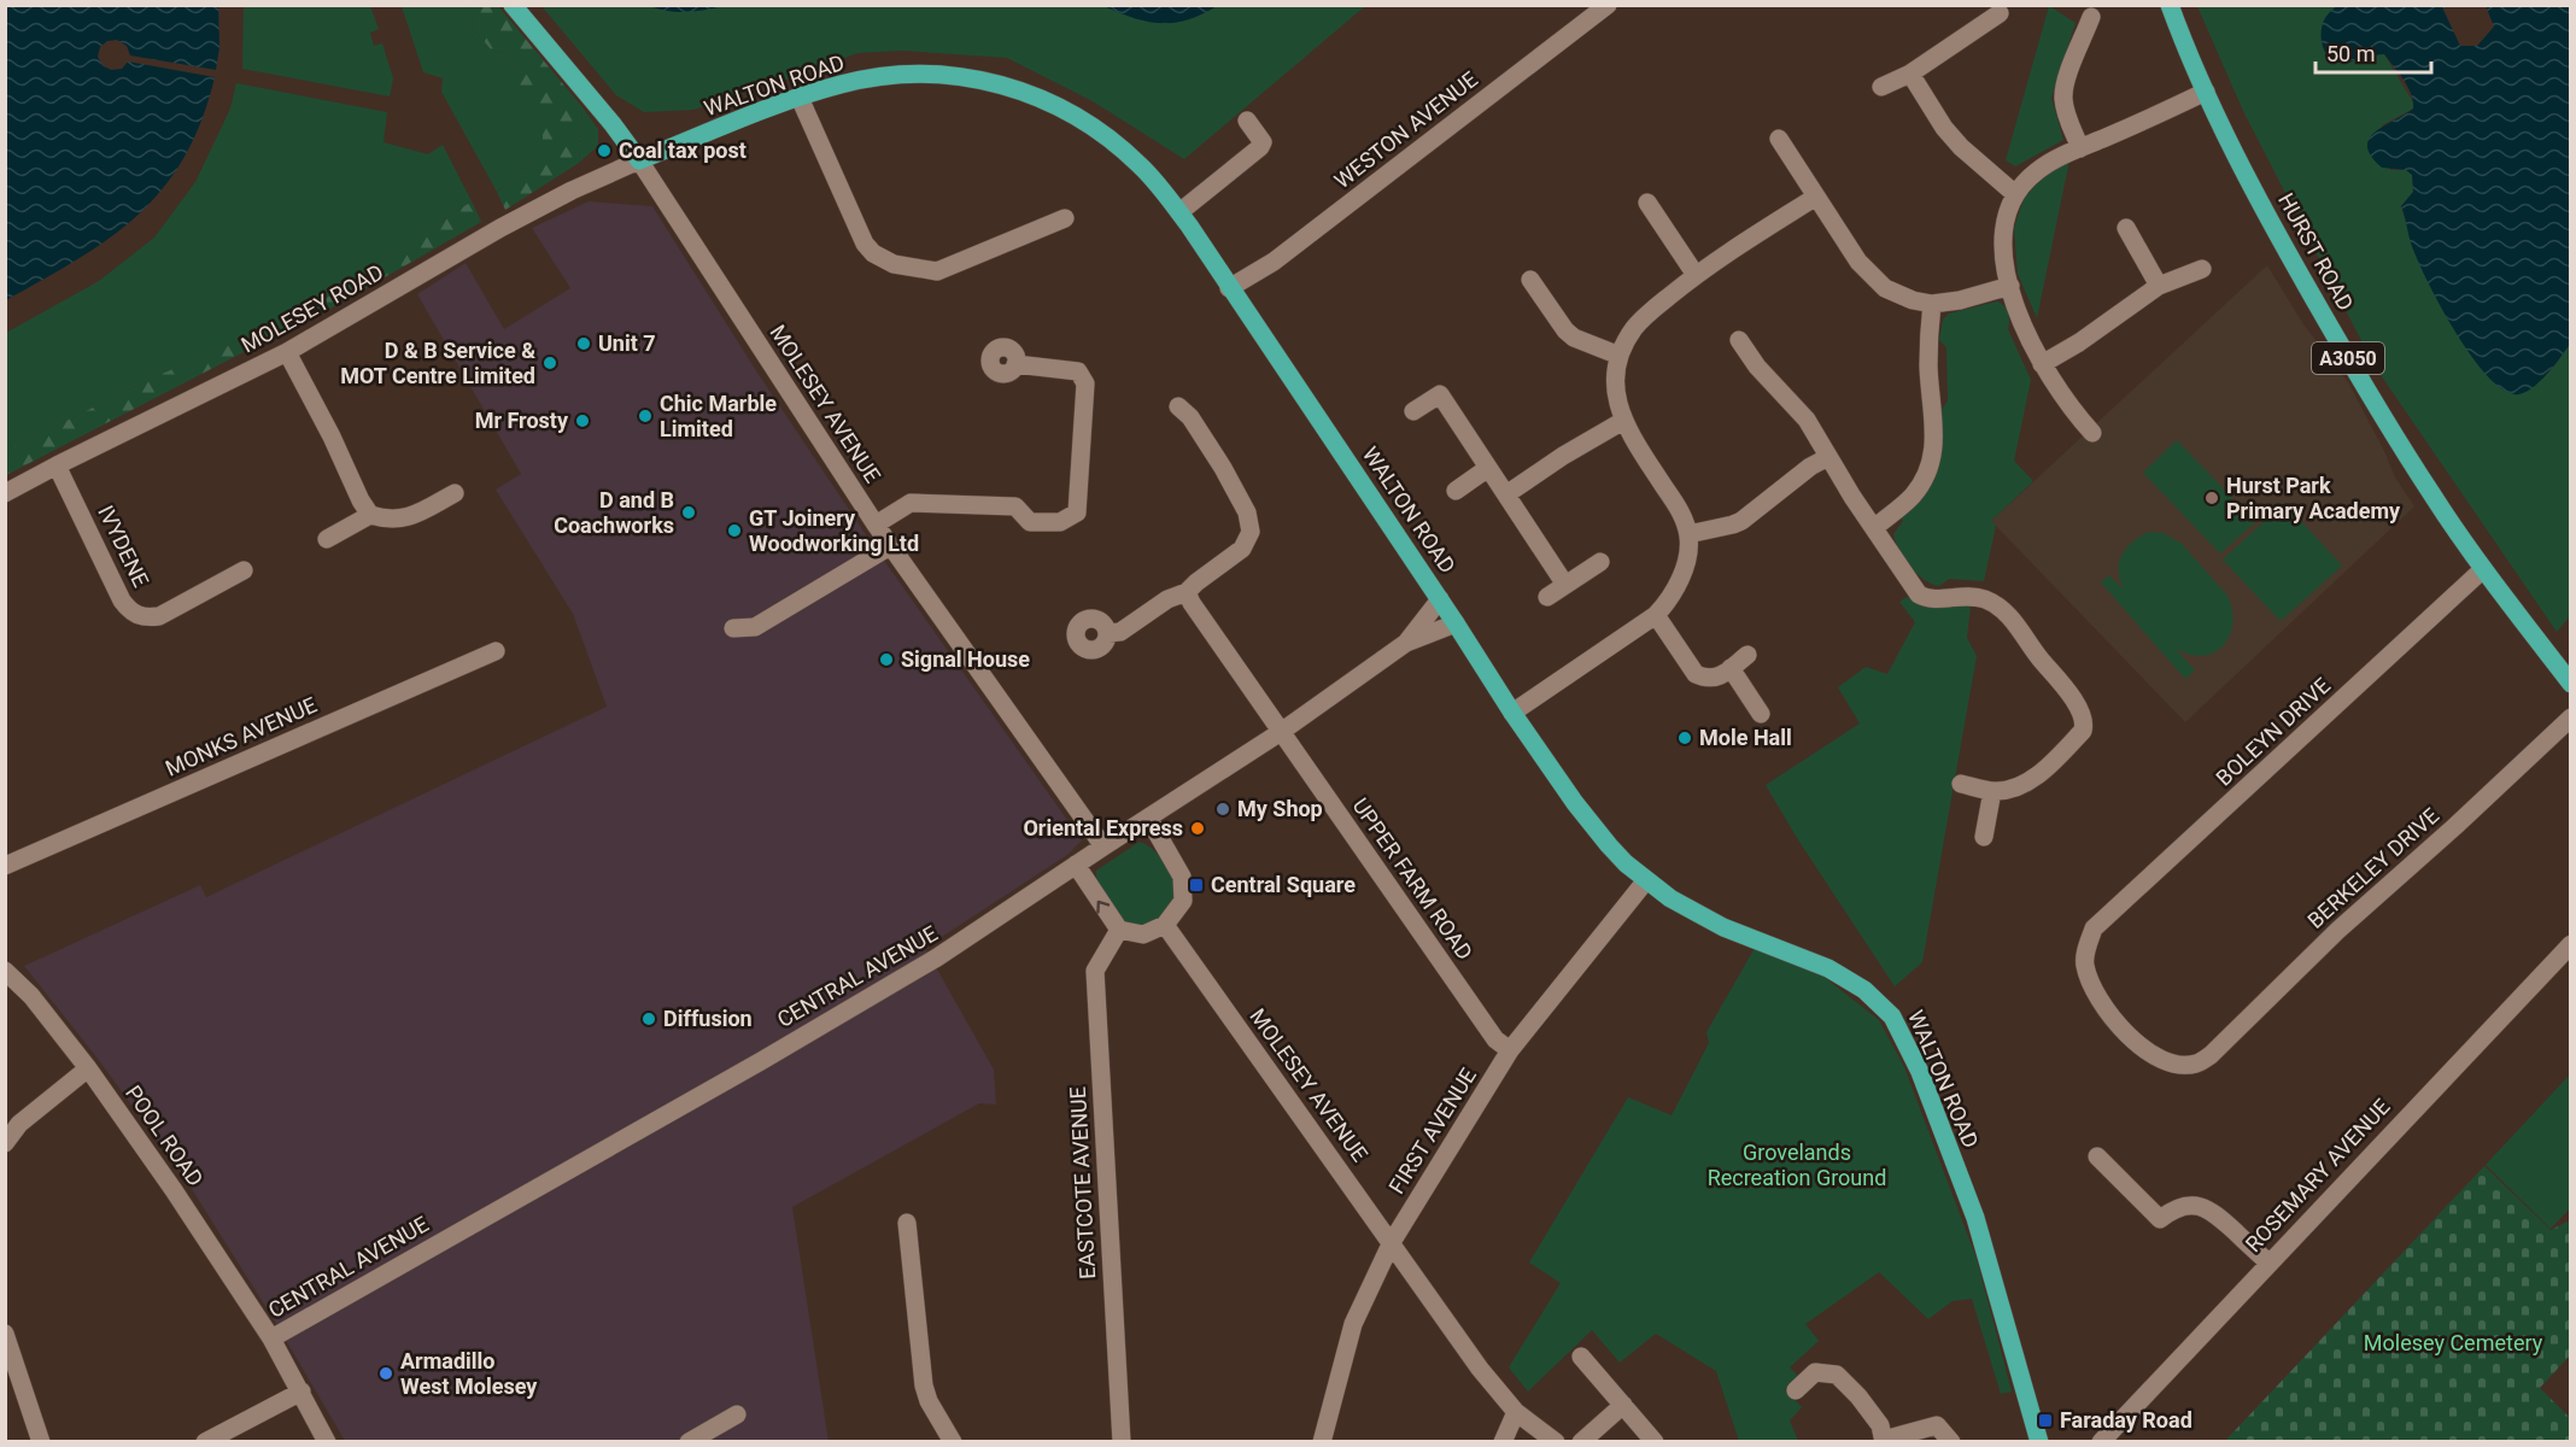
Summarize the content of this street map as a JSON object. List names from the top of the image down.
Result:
{
  "streets": {
    "main road": ["WALTON ROAD", "HURST ROAD", "A3050"],
    "street": [
      "WESTON AVENUE",
      "MOLESEY ROAD",
      "MOLESEY AVENUE",
      "IVYDENE",
      "BOLEYN DRIVE",
      "MONKS AVENUE",
      "BERKELEY DRIVE",
      "UPPER FARM ROAD",
      "CENTRAL AVENUE",
      "FIRST AVENUE",
      "POOL ROAD",
      "ROSEMARY AVENUE",
      "EASTCOTE AVENUE"
    ]
  },
  "crossings": [
    ["WALTON ROAD", "WESTON AVENUE"],
    ["WALTON ROAD", "MOLESEY ROAD"],
    ["WALTON ROAD", "MOLESEY AVENUE"],
    ["WALTON ROAD", "CENTRAL AVENUE"],
    ["WALTON ROAD", "FIRST AVENUE"],
    ["HURST ROAD", "BOLEYN DRIVE"],
    ["MOLESEY ROAD", "MOLESEY AVENUE"],
    ["MOLESEY ROAD", "IVYDENE"],
    ["MOLESEY AVENUE", "CENTRAL AVENUE"],
    ["MOLESEY AVENUE", "FIRST AVENUE"],
    ["BOLEYN DRIVE", "BERKELEY DRIVE"],
    ["UPPER FARM ROAD", "CENTRAL AVENUE"],
    ["UPPER FARM ROAD", "FIRST AVENUE"],
    ["CENTRAL AVENUE", "POOL ROAD"]
  ],
  "parks": ["Grovelands Recreation Ground", "Molesey Cemetery"],
  "places": {
    "other": [
      "Coal tax post",
      "Unit 7",
      "D & B Service & MOT Centre Limited",
      "Chic Marble Limited",
      "Mr Frosty",
      "Hurst Park Primary Academy",
      "D and B Coachworks",
      "GT Joinery Woodworking Ltd",
      "Signal House",
      "Mole Hall",
      "My Shop",
      "Oriental Express",
      "Diffusion",
      "Armadillo West Molesey"
    ],
    "transit": ["Central Square", "Faraday Road"]
  },
  "scale_bar": "50 m"
}
